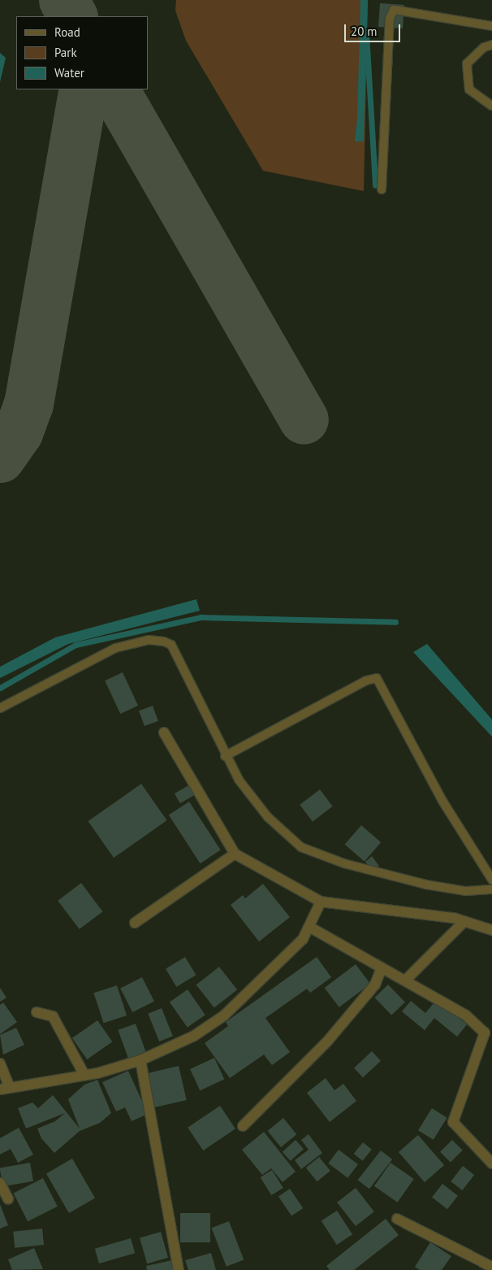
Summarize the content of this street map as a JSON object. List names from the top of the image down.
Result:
{
  "legend": ["Road", "Park", "Water"],
  "scale_bar": "20 m"
}
